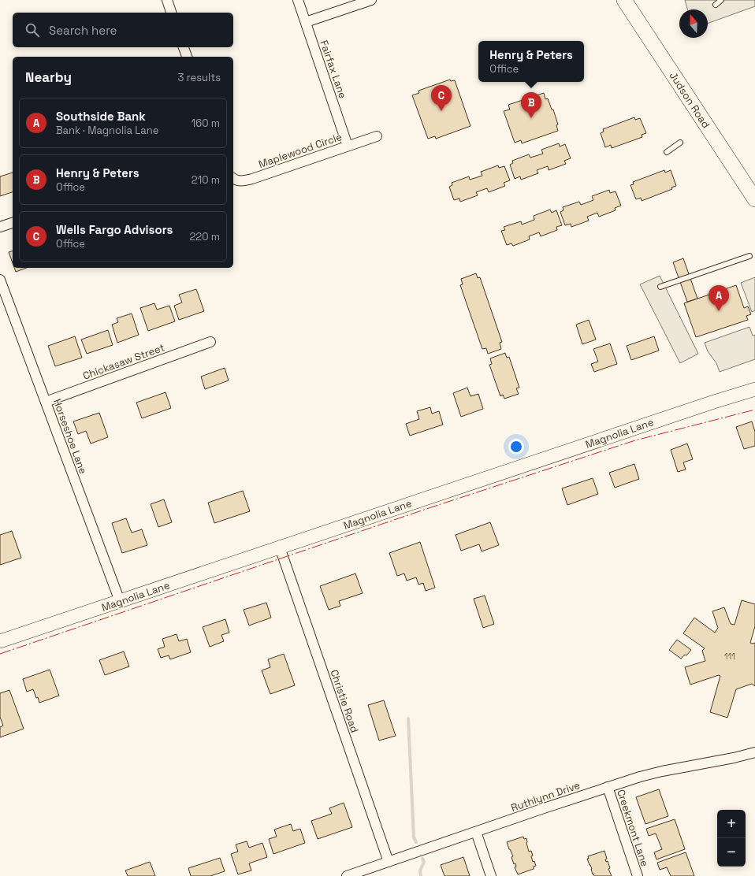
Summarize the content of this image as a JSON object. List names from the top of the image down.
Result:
{
  "streets": {
    "main road": ["Judson Road", "Magnolia Lane"],
    "street": [
      "Fairfax Lane",
      "Maplewood Circle",
      "Chickasaw Street",
      "Horseshoe Lane",
      "Christie Road",
      "Ruthlynn Drive",
      "Creekmont Lane"
    ]
  },
  "crossings": [
    ["Fairfax Lane", "Maplewood Circle"],
    ["Chickasaw Street", "Horseshoe Lane"],
    ["Magnolia Lane", "Horseshoe Lane"],
    ["Magnolia Lane", "Christie Road"],
    ["Christie Road", "Ruthlynn Drive"],
    ["Ruthlynn Drive", "Creekmont Lane"]
  ],
  "house_numbers": ["111"],
  "north": "top",
  "page": {
    "search": "Search here",
    "popup": ["Henry & Peters", "Office"],
    "heading": ["Nearby", "3 results"],
    "pins": ["C", "B", "A"],
    "list": [
      {
        "mark": "A",
        "name": "Southside Bank",
        "note": "Bank · Magnolia Lane",
        "value": "160 m"
      },
      {
        "mark": "B",
        "name": "Henry & Peters",
        "note": "Office",
        "value": "210 m"
      },
      {
        "mark": "C",
        "name": "Wells Fargo Advisors",
        "note": "Office",
        "value": "220 m"
      }
    ],
    "map_buttons": ["+", "−"]
  }
}
